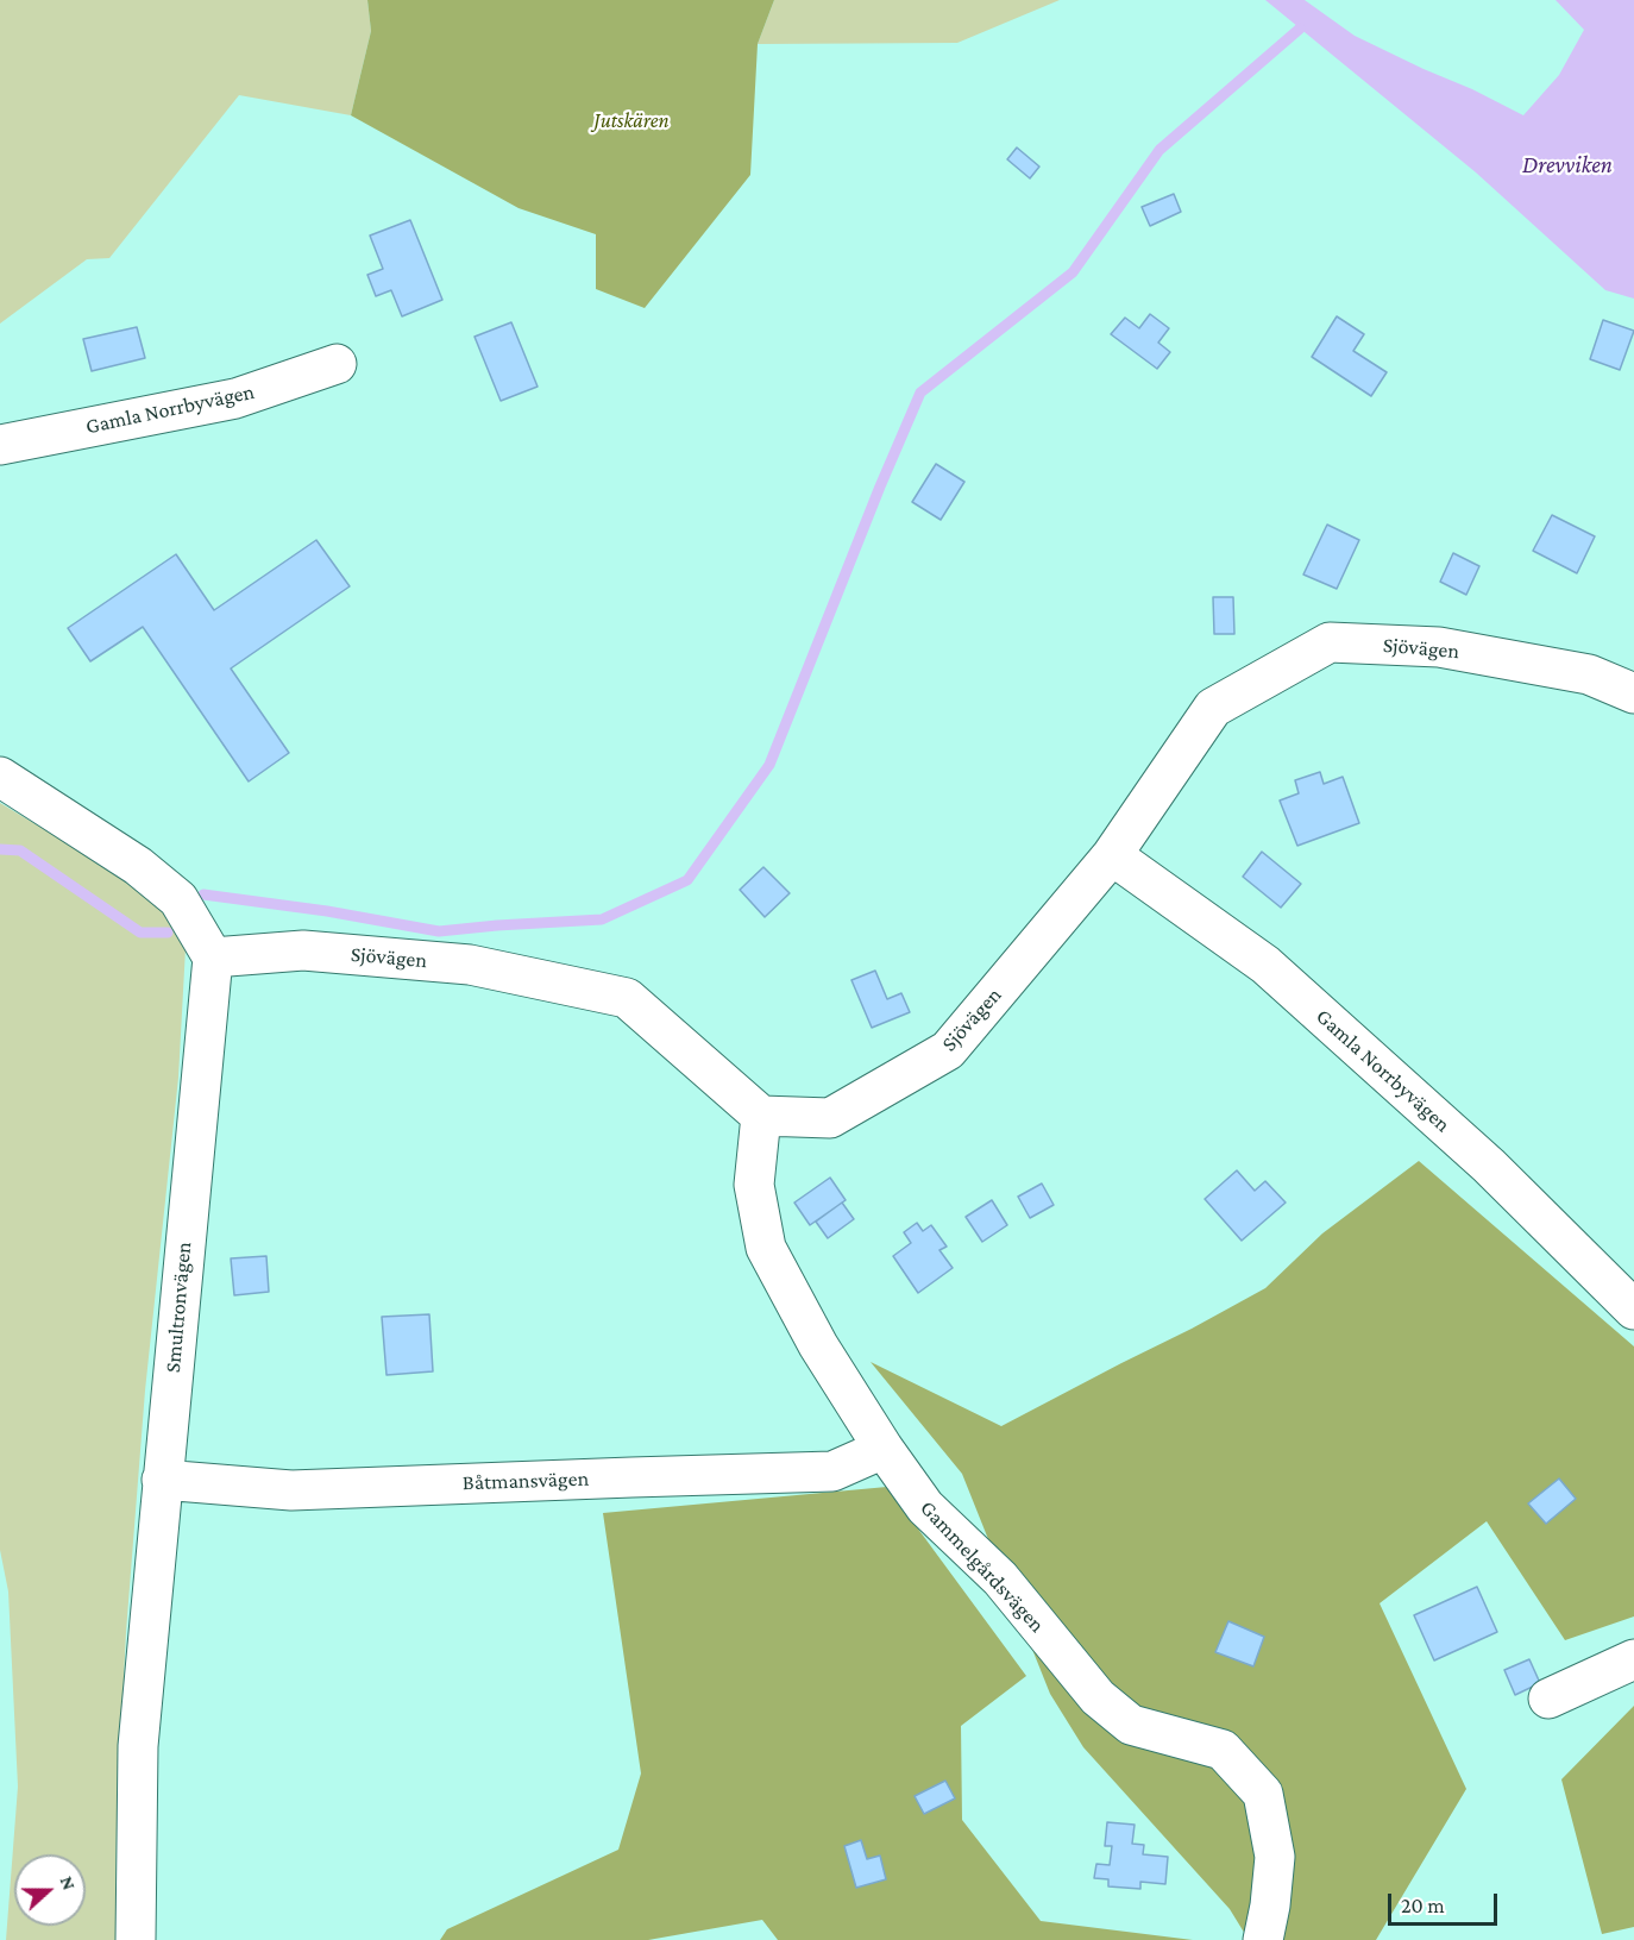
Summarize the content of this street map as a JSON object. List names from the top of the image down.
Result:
{
  "streets": {
    "street": [
      "Gamla Norrbyvägen",
      "Sjövägen",
      "Smultronvägen",
      "Båtmansvägen",
      "Gammelgårdsvägen"
    ]
  },
  "crossings": [
    ["Gamla Norrbyvägen", "Sjövägen"],
    ["Sjövägen", "Smultronvägen"],
    ["Sjövägen", "Gammelgårdsvägen"],
    ["Smultronvägen", "Båtmansvägen"],
    ["Båtmansvägen", "Gammelgårdsvägen"]
  ],
  "water": ["Drevviken"],
  "parks": ["Jutskären"],
  "scale_bar": "20 m",
  "north": "right"
}
